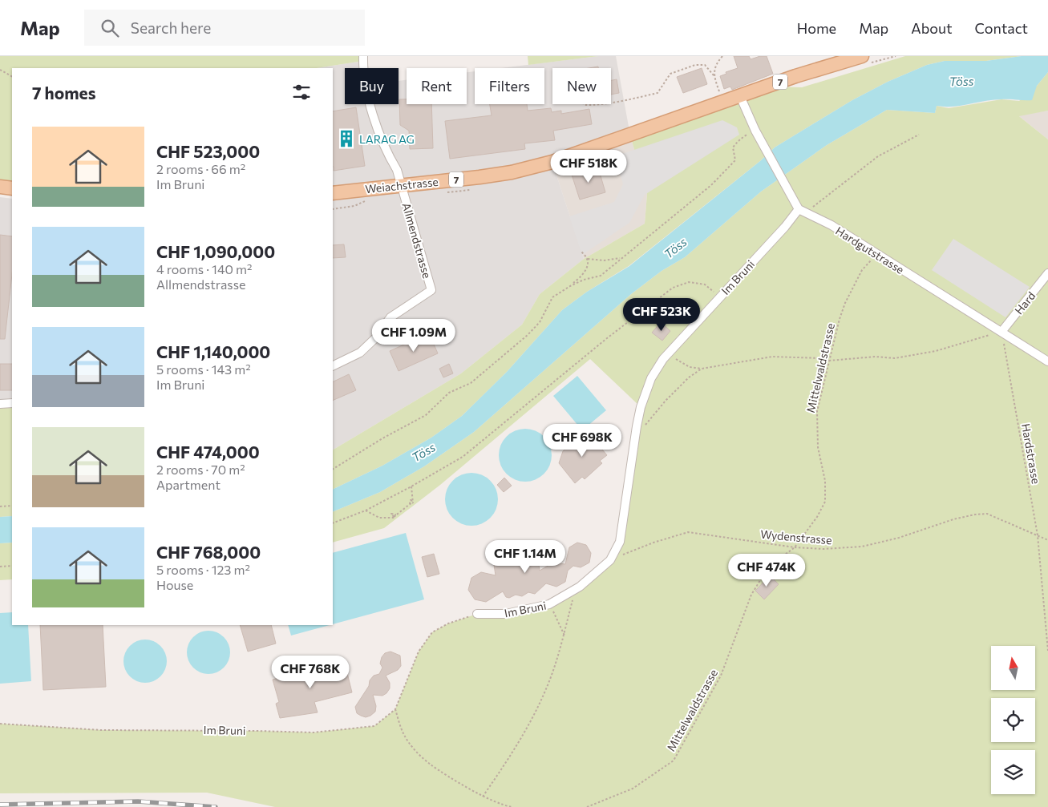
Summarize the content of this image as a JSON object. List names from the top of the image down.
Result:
{
  "streets": {
    "main road": ["7", "Weiachstrasse"],
    "street": [
      "Allmendstrasse",
      "Hardgutstrasse",
      "Im Bruni",
      "Hard"
    ],
    "path": ["Mittelwaldstrasse", "Hardstrasse", "Wydenstrasse"]
  },
  "crossings": [
    ["Weiachstrasse", "Allmendstrasse"],
    ["Hardgutstrasse", "Im Bruni"],
    ["Hardgutstrasse", "Hard"],
    ["Hardgutstrasse", "Mittelwaldstrasse"],
    ["Hardgutstrasse", "Hardstrasse"],
    ["Im Bruni", "Wydenstrasse"],
    ["Hard", "Hardstrasse"],
    ["Mittelwaldstrasse", "Wydenstrasse"],
    ["Hardstrasse", "Wydenstrasse"]
  ],
  "water": ["Töss"],
  "places": {
    "building": ["LARAG AG"]
  },
  "north": "top",
  "page": {
    "header": "Map",
    "search": "Search here",
    "nav": [
      "Home",
      "Map",
      "About",
      "Contact"
    ],
    "chip": [
      "Buy",
      "Rent",
      "Filters",
      "New"
    ],
    "heading": "7 homes",
    "list": [
      {
        "name": "CHF 523,000",
        "note": "2 rooms · 66 m² · Im Bruni"
      },
      {
        "name": "CHF 1,090,000",
        "note": "4 rooms · 140 m² · Allmendstrasse"
      },
      {
        "name": "CHF 1,140,000",
        "note": "5 rooms · 143 m² · Im Bruni"
      },
      {
        "name": "CHF 474,000",
        "note": "2 rooms · 70 m² · Apartment"
      },
      {
        "name": "CHF 768,000",
        "note": "5 rooms · 123 m² · House"
      }
    ],
    "price": [
      "CHF 518K",
      "CHF 523K",
      "CHF 1.09M",
      "CHF 698K",
      "CHF 1.14M",
      "CHF 474K",
      "CHF 768K"
    ]
  }
}
